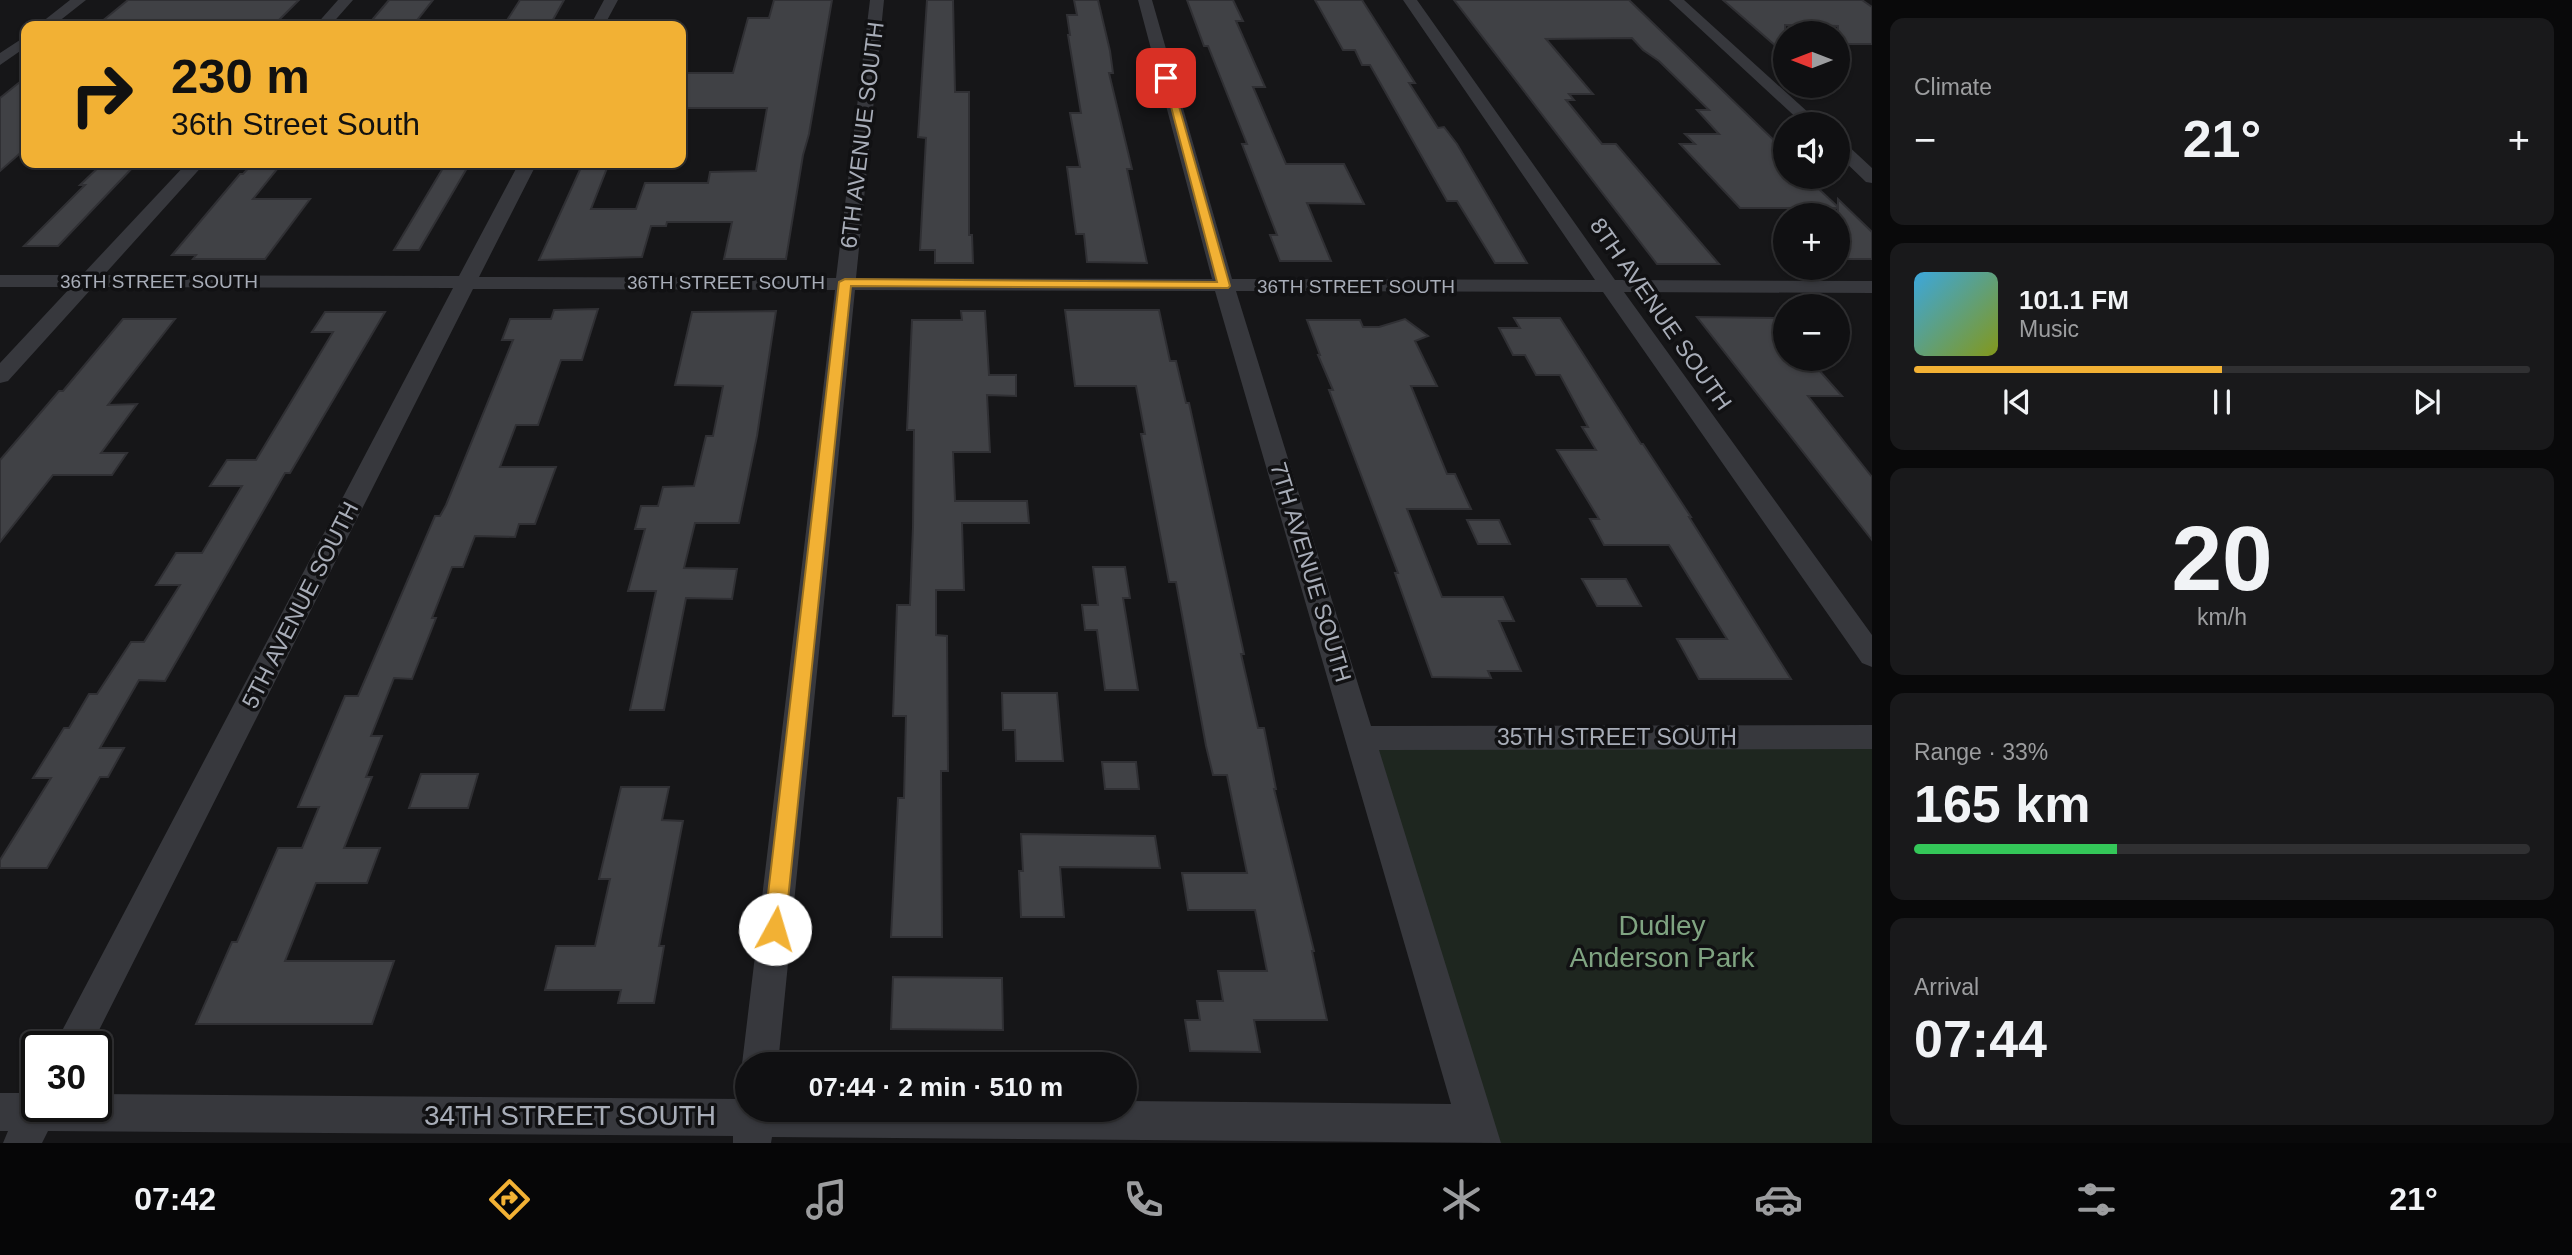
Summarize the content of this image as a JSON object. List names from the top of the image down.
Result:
{
  "streets": {
    "street": [
      "6TH AVENUE SOUTH",
      "36TH STREET SOUTH",
      "8TH AVENUE SOUTH",
      "7TH AVENUE SOUTH",
      "5TH AVENUE SOUTH",
      "35TH STREET SOUTH",
      "34TH STREET SOUTH"
    ]
  },
  "crossings": [
    ["6TH AVENUE SOUTH", "36TH STREET SOUTH"],
    ["36TH STREET SOUTH", "8TH AVENUE SOUTH"],
    ["36TH STREET SOUTH", "7TH AVENUE SOUTH"],
    ["36TH STREET SOUTH", "5TH AVENUE SOUTH"],
    ["7TH AVENUE SOUTH", "35TH STREET SOUTH"],
    ["7TH AVENUE SOUTH", "34TH STREET SOUTH"]
  ],
  "parks": ["Dudley Anderson Park"],
  "north": "left",
  "page": {
    "tile": [
      "Climate",
      ["20", "km/h"],
      ["Range · 33%", "165 km"],
      ["Arrival", "07:44"]
    ],
    "map_buttons": ["+", "−"],
    "turn": ["230 m", "36th Street South"],
    "heat": ["−", "21°", "+"],
    "song": ["101.1 FM", "Music"],
    "limit": "30",
    "trip": "07:44 · 2 min · 510 m",
    "tabs": ["07:42", "21°"]
  }
}
